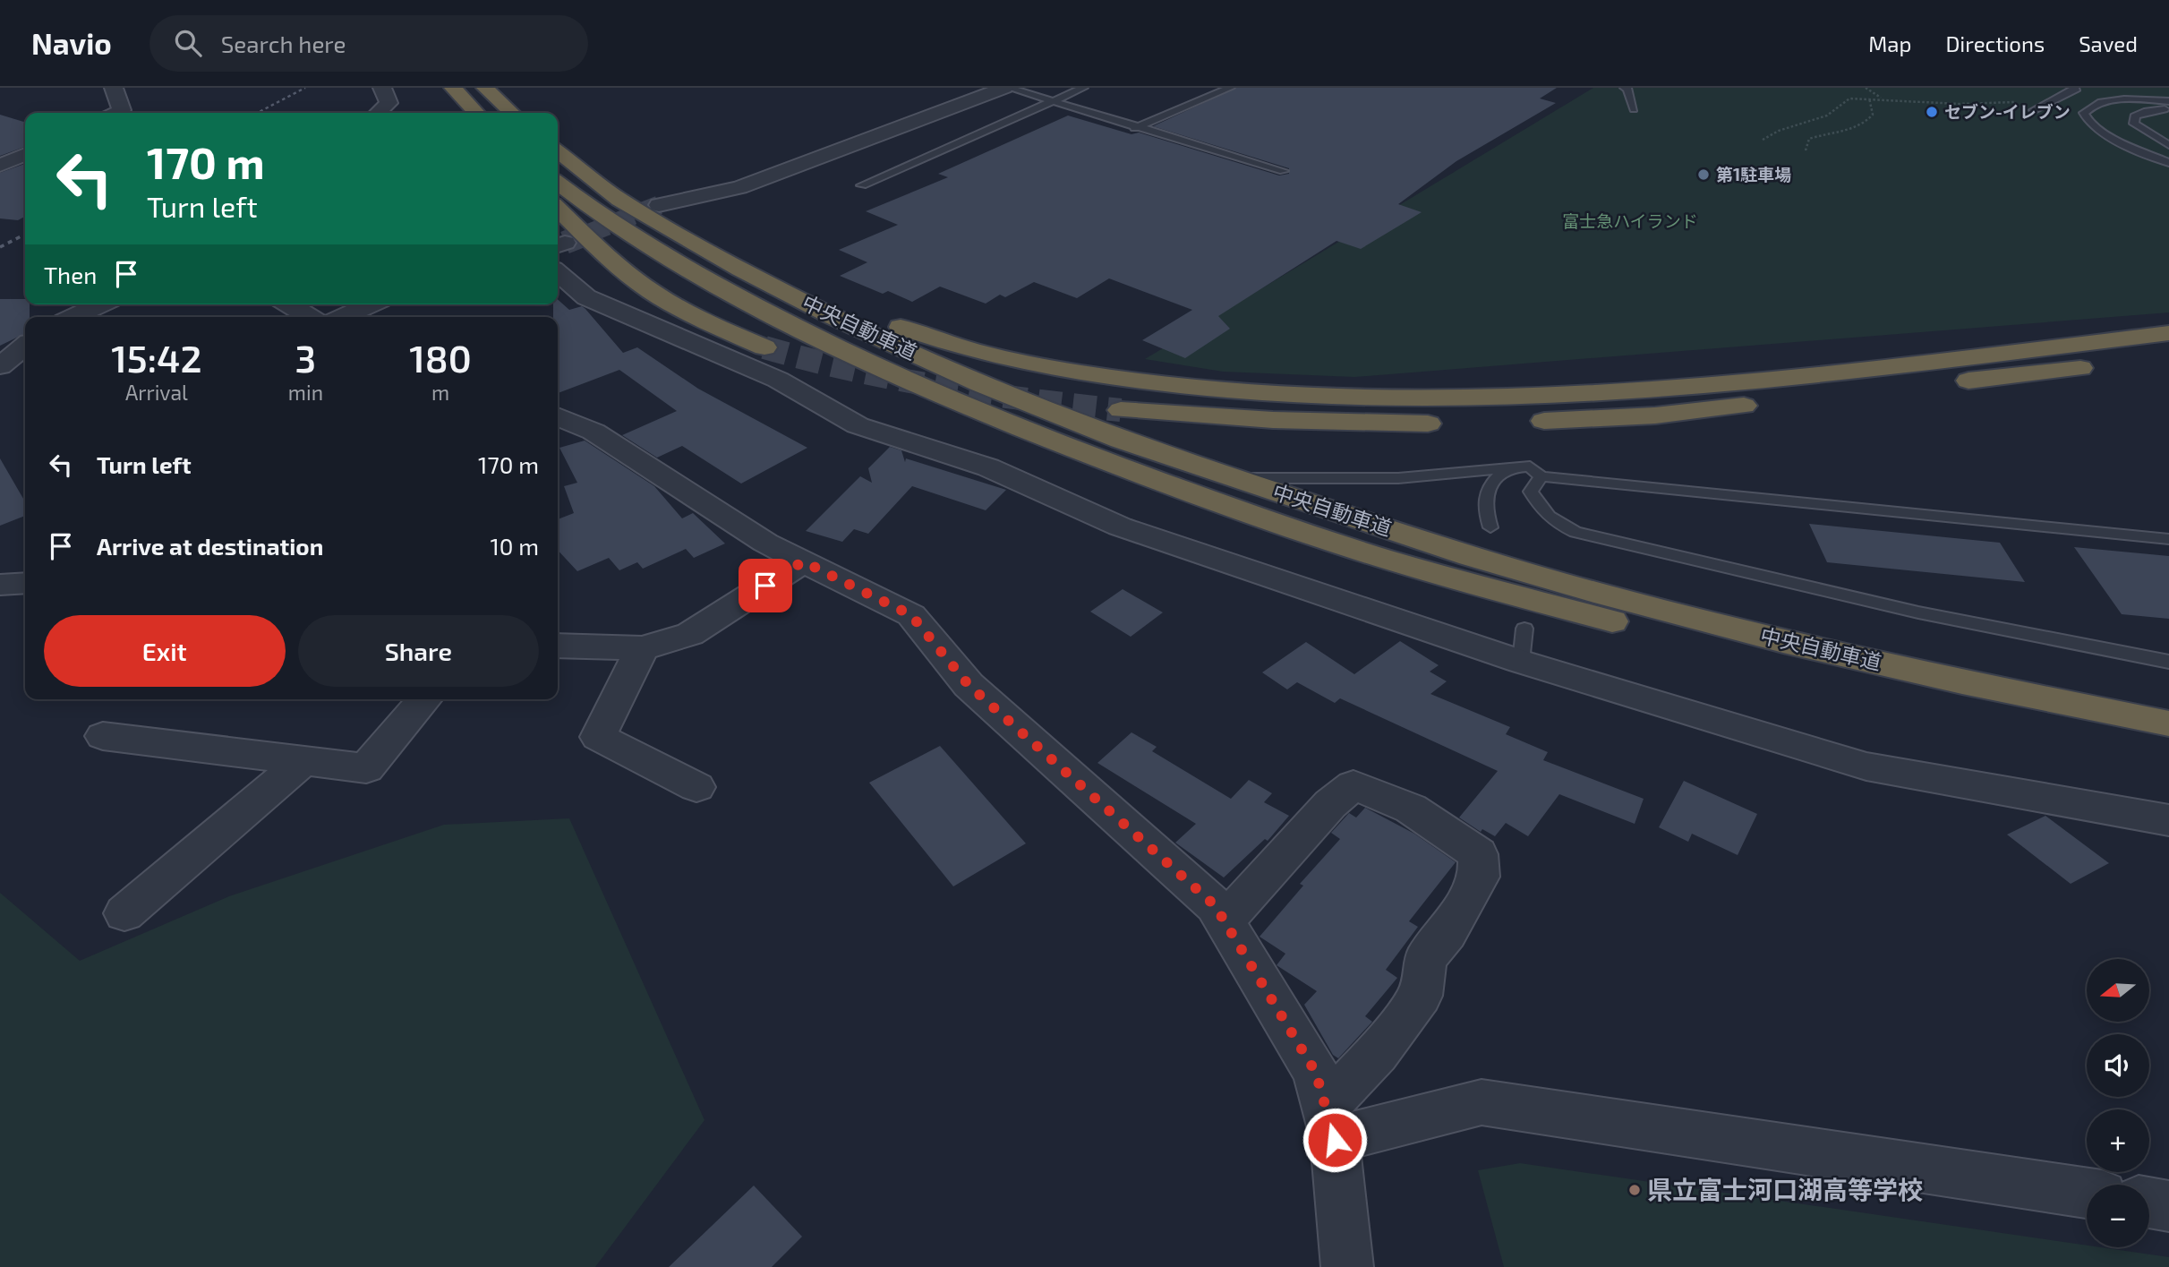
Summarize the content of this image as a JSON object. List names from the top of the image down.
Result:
{
  "streets": {
    "highway": ["中央自動車道"]
  },
  "parks": ["富士急ハイランド"],
  "places": ["セブン-イレブン", "第1駐車場", "県立富士河口湖高等学校"],
  "north": "left",
  "page": {
    "header": "Navio",
    "search": "Search here",
    "nav": ["Map", "Directions", "Saved"],
    "turn": ["170 m", "Turn left"],
    "then": "Then",
    "eta": [
      "15:42",
      "Arrival",
      "3",
      "min",
      "180",
      "m"
    ],
    "list": [
      {
        "name": "Turn left",
        "value": "170 m"
      },
      {
        "name": "Arrive at destination",
        "value": "10 m"
      }
    ],
    "buttons": ["Exit", "Share"],
    "map_buttons": ["+", "−"]
  }
}
